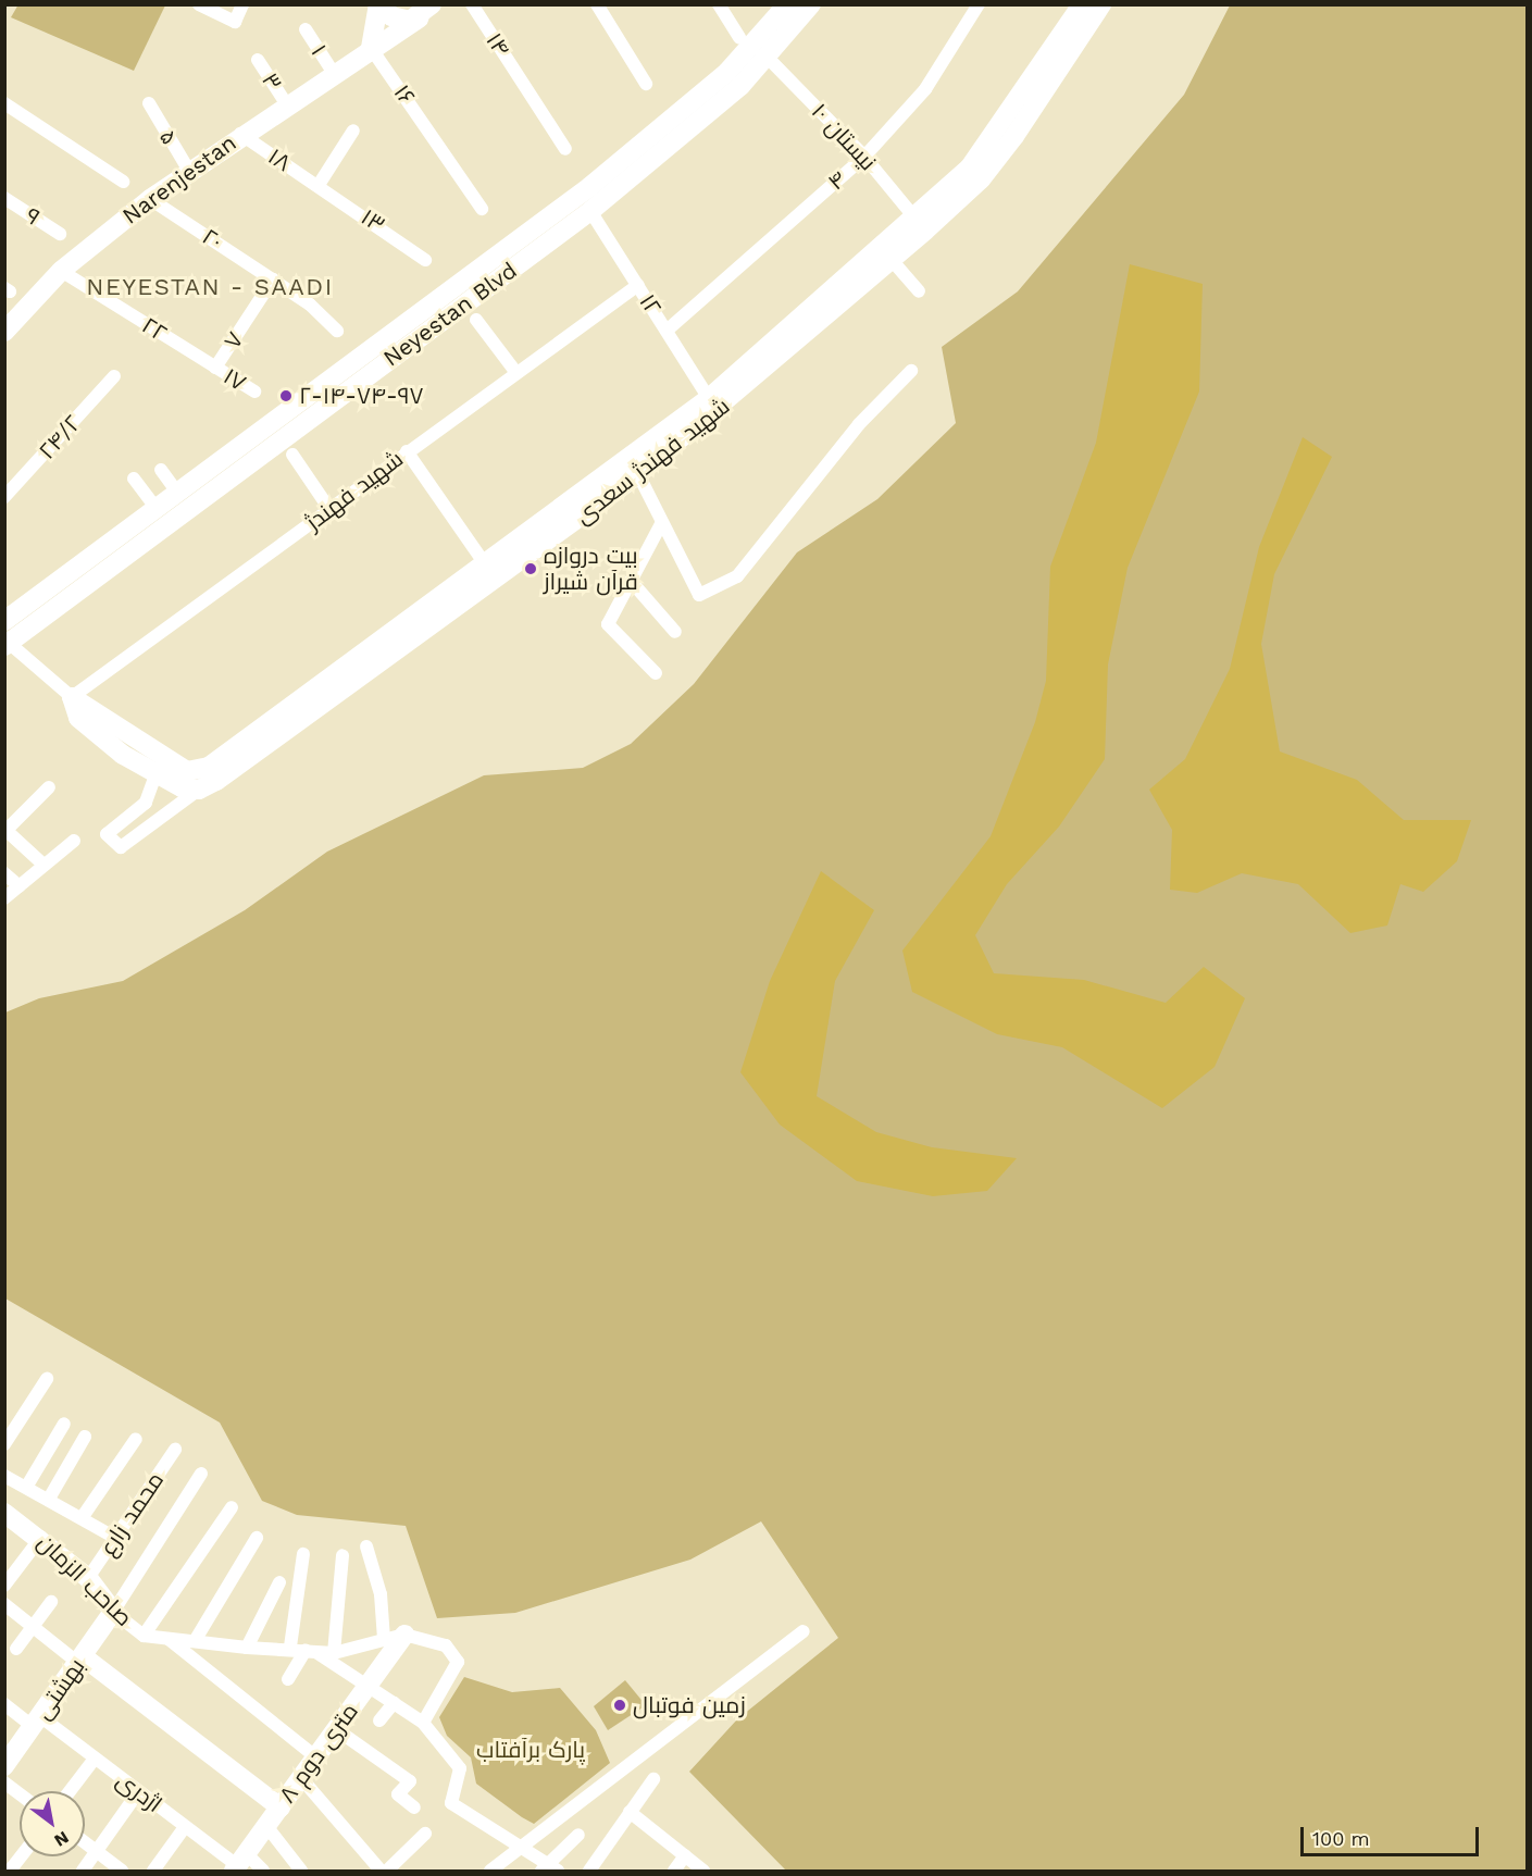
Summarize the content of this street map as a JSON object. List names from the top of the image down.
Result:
{
  "streets": {
    "street": [
      "۱۴",
      "۱",
      "۳",
      "۱۶",
      "۵",
      "نیستان ۱۰",
      "۱۸",
      "Narenjestan",
      "۴",
      "۹",
      "۱۳",
      "۲۰",
      "۱۲",
      "Neyestan Blvd",
      "۲۲",
      "۷",
      "۱۷",
      "۲۴/۲",
      "شهید فهندژ سعدی",
      "شهید فهندژ",
      "محمد زارع",
      "صاحب الزمان",
      "بهشتی",
      "۸ متری دوم",
      "اژدری"
    ]
  },
  "crossings": [
    ["۱", "Narenjestan"],
    ["۳", "Narenjestan"],
    ["۱۶", "Narenjestan"],
    ["۵", "Narenjestan"],
    ["نیستان ۱۰", "۴"],
    ["نیستان ۱۰", "Neyestan Blvd"],
    ["نیستان ۱۰", "شهید فهندژ سعدی"],
    ["۱۸", "Narenjestan"],
    ["۱۸", "۱۳"],
    ["Narenjestan", "۲۰"],
    ["Narenjestan", "۲۲"],
    ["۴", "۱۲"],
    ["۲۰", "۷"],
    ["۱۲", "Neyestan Blvd"],
    ["۱۲", "شهید فهندژ سعدی"],
    ["۱۲", "شهید فهندژ"],
    ["Neyestan Blvd", "شهید فهندژ سعدی"],
    ["۲۲", "۷"],
    ["۲۲", "۱۷"],
    ["۷", "۱۷"],
    ["شهید فهندژ سعدی", "شهید فهندژ"],
    ["محمد زارع", "صاحب الزمان"],
    ["صاحب الزمان", "بهشتی"],
    ["بهشتی", "اژدری"],
    ["۸ متری دوم", "اژدری"]
  ],
  "districts": ["NEYESTAN - SAADI"],
  "parks": ["پارک برآفتاب"],
  "places": ["۲-۱۴-۷۴-۹۷", "بیت دروازه قرآن شیراز", "زمین فوتبال"],
  "scale_bar": "100 m",
  "north": "bottom right"
}
